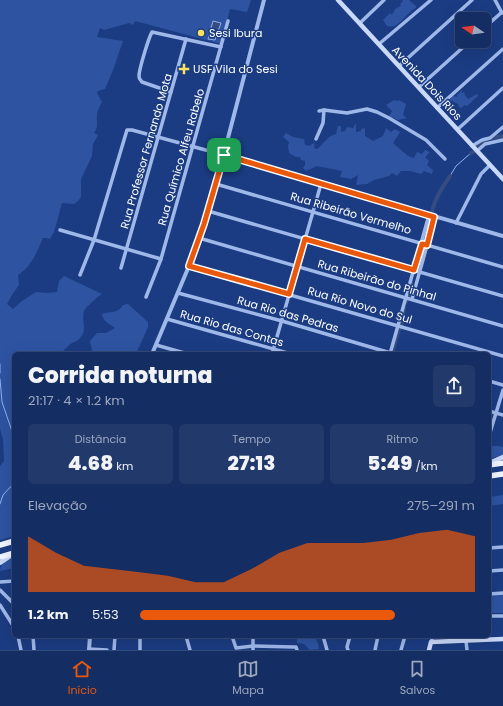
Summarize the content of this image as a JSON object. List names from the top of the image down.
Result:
{
  "streets": {
    "main road": ["Avenida Dois Rios"],
    "street": [
      "Rua Professor Fernando Mota",
      "Rua Químico Alfeu Rabelo",
      "Rua Ribeirão Vermelho",
      "Rua Ribeirão do Pinhal",
      "Rua Rio Novo do Sul",
      "Rua Rio das Pedras",
      "Rua Rio das Contas"
    ]
  },
  "places": {
    "other": ["Sesi Ibura"],
    "health": ["USF Vila do Sesi"]
  },
  "north": "left",
  "page": {
    "heading": ["Corrida noturna", "21:17 · 4 × 1.2 km"],
    "stats": [
      ["Distância", "4.68 km"],
      ["Tempo", "27:13"],
      ["Ritmo", "5:49 /km"]
    ],
    "chart": ["Elevação", "275–291 m"],
    "list": [
      {
        "name": "1.2 km",
        "note": "5:53"
      }
    ],
    "tabs": ["Início", "Mapa", "Salvos"]
  }
}
